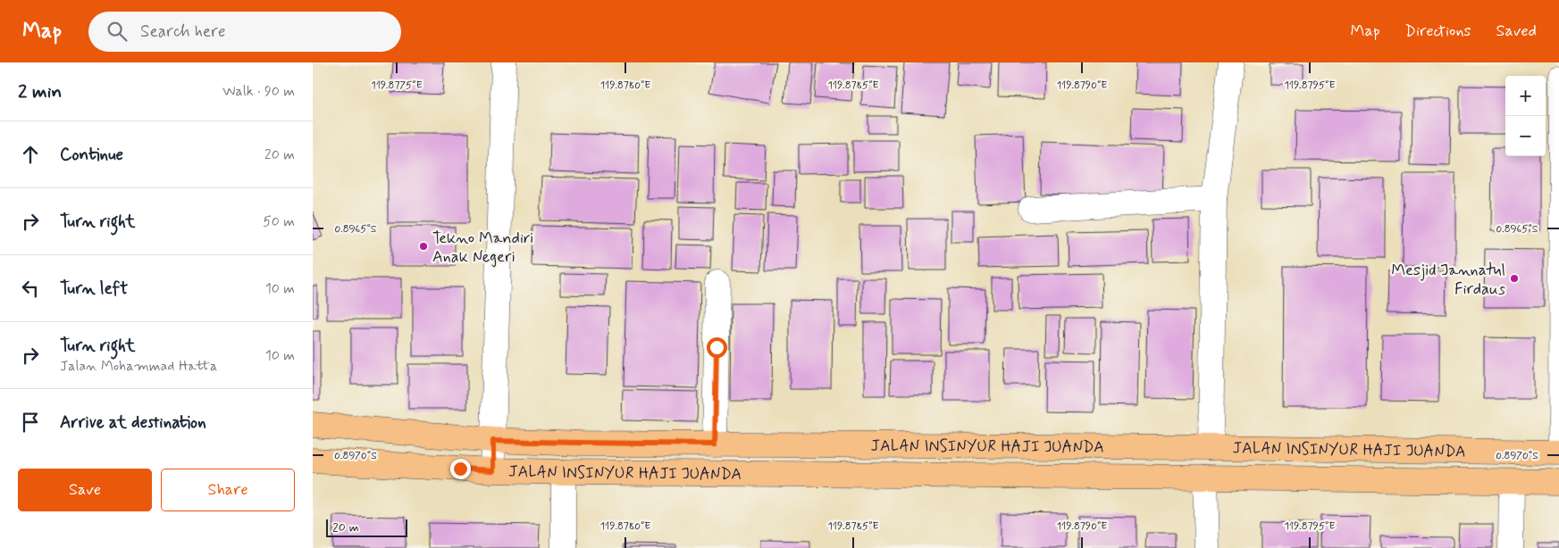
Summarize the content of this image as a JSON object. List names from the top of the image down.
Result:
{
  "streets": {
    "main road": ["JALAN INSINYUR HAJI JUANDA"]
  },
  "places": ["Tekno Mandiri Anak Negeri", "Mesjid Jannatul Firdaus"],
  "scale_bar": "20 m",
  "page": {
    "header": "Map",
    "search": "Search here",
    "nav": ["Map", "Directions", "Saved"],
    "heading": ["2 min", "Walk · 90 m"],
    "map_buttons": ["+", "−"],
    "list": [
      ["Continue", "20 m"],
      ["Turn right", "50 m"],
      ["Turn left", "10 m"],
      ["Turn right", "Jalan Mohammad Hatta", "10 m"],
      "Arrive at destination"
    ],
    "buttons": ["Save", "Share"],
    "scale": "20 m"
  },
  "coordinates": [
    "119.8775°E",
    "119.8780°E",
    "119.8785°E",
    "119.8790°E",
    "119.8795°E",
    "0.8965°S",
    "0.8970°S"
  ]
}
